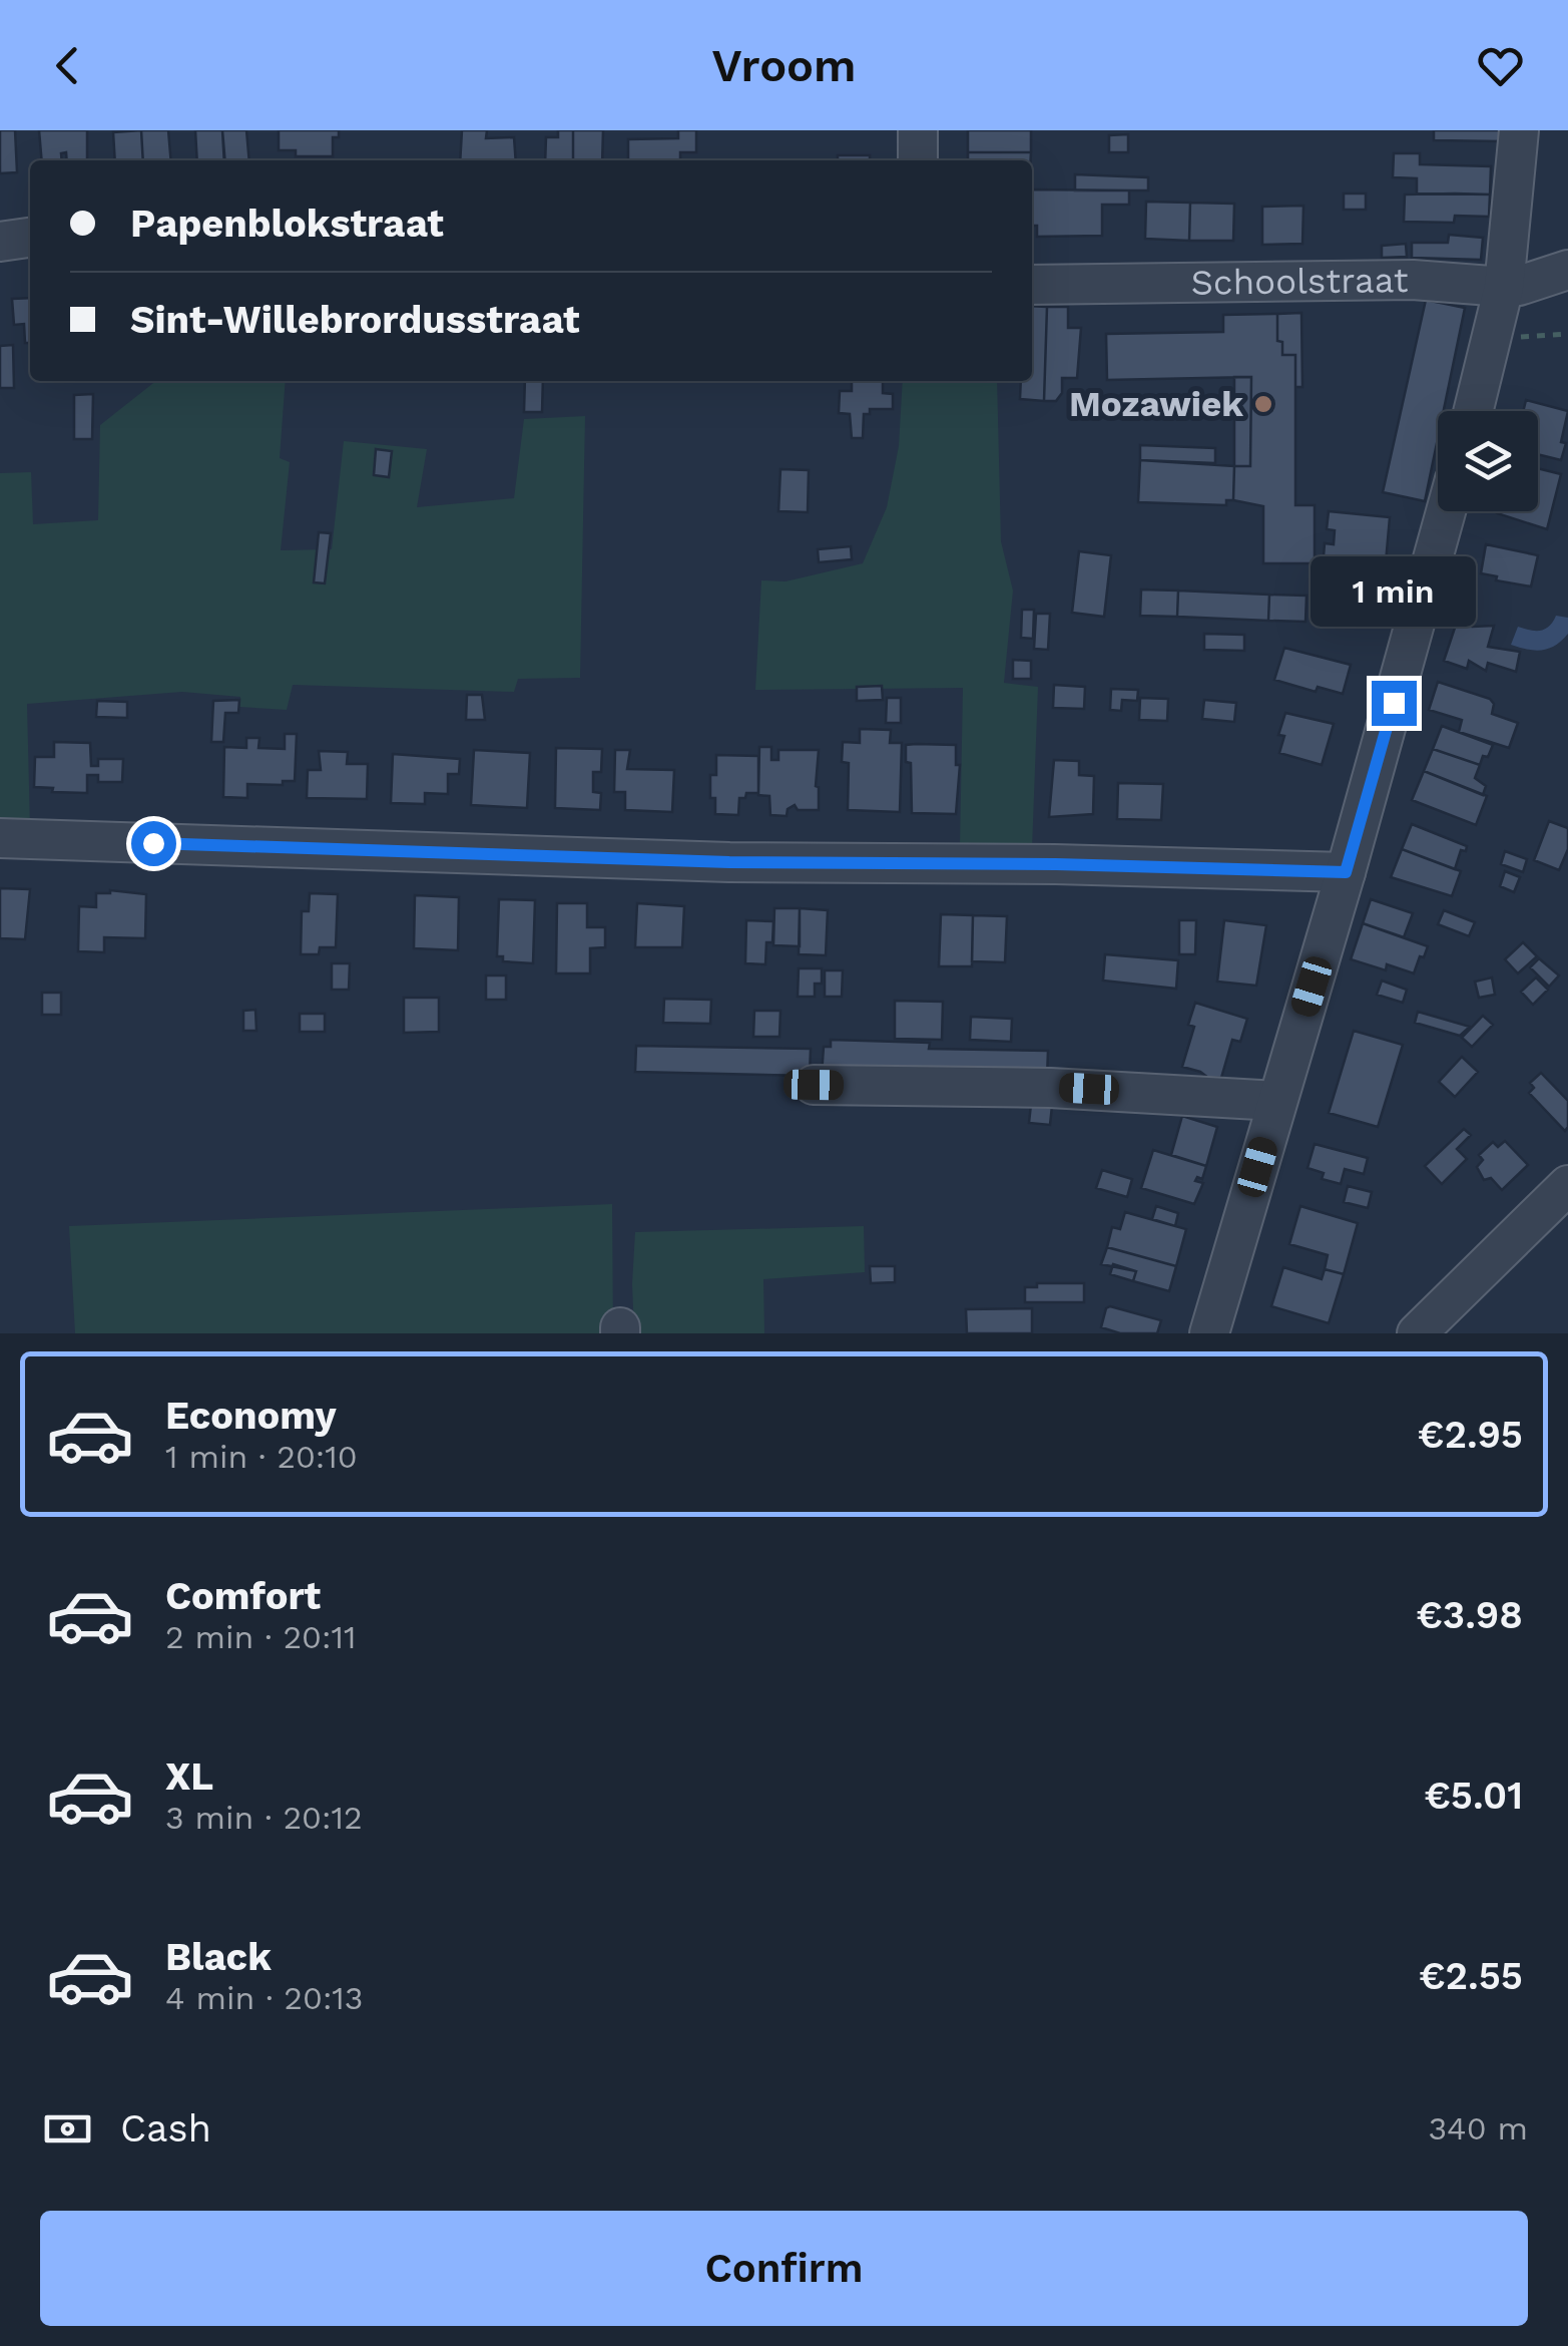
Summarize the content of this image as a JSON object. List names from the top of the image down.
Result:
{
  "streets": {
    "street": ["Schoolstraat"]
  },
  "places": ["Mozawiek"],
  "page": {
    "header": "Vroom",
    "banner": ["Papenblokstraat", "Sint-Willebrordusstraat"],
    "bubble": "1 min",
    "list": [
      {
        "name": "Economy",
        "note": "1 min · 20:10",
        "value": "€2.95"
      },
      {
        "name": "Comfort",
        "note": "2 min · 20:11",
        "value": "€3.98"
      },
      {
        "name": "XL",
        "note": "3 min · 20:12",
        "value": "€5.01"
      },
      {
        "name": "Black",
        "note": "4 min · 20:13",
        "value": "€2.55"
      }
    ],
    "pay": ["Cash", "340 m"],
    "buttons": "Confirm"
  }
}
